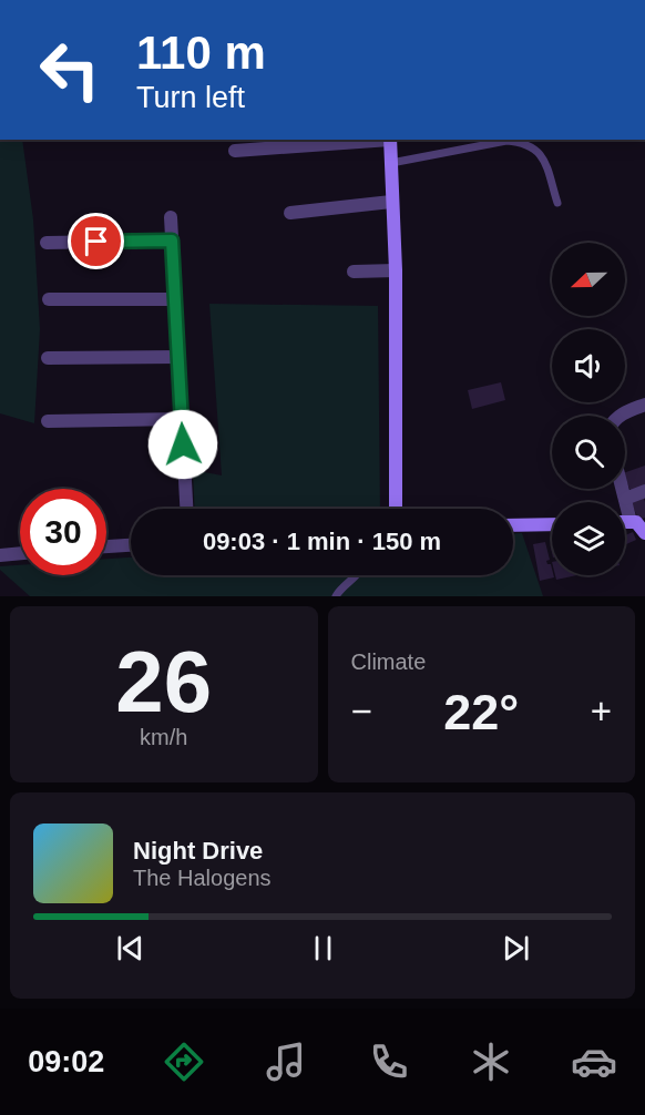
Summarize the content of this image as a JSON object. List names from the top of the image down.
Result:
{
  "north": "left",
  "page": {
    "turn": ["110 m", "Turn left"],
    "limit": "30",
    "trip": "09:03 · 1 min · 150 m",
    "tile": [
      ["26", "km/h"],
      "Climate"
    ],
    "heat": ["−", "22°", "+"],
    "song": ["Night Drive", "The Halogens"],
    "tabs": "09:02"
  }
}
